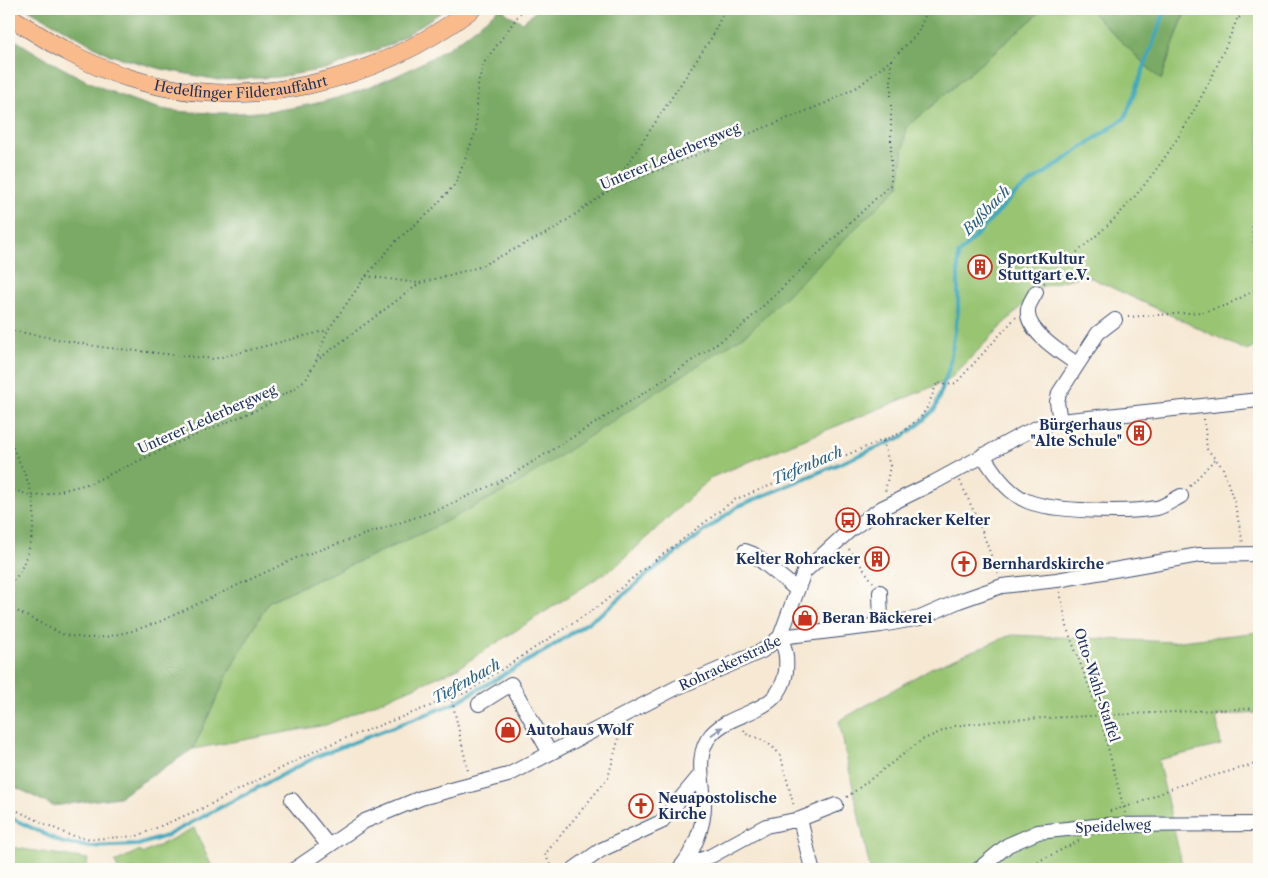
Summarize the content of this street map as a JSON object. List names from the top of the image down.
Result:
{
  "streets": {
    "main road": ["Hedelfinger Filderauffahrt"],
    "street": ["Rohrackerstraße", "Speidelweg"],
    "path": ["Unterer Lederbergweg", "Otto-Wahl-Staffel"]
  },
  "crossings": [
    ["Rohrackerstraße", "Otto-Wahl-Staffel"],
    ["Otto-Wahl-Staffel", "Speidelweg"]
  ],
  "water": ["Bußbach", "Tiefenbach"],
  "places": {
    "building": ["SportKultur Stuttgart e.V.", "Bürgerhaus \"Alte Schule\"", "Kelter Rohracker"],
    "bus stop": ["Rohracker Kelter"],
    "church": ["Bernhardskirche", "Neuapostolische Kirche"],
    "shop": ["Beran Bäckerei", "Autohaus Wolf"]
  }
}
